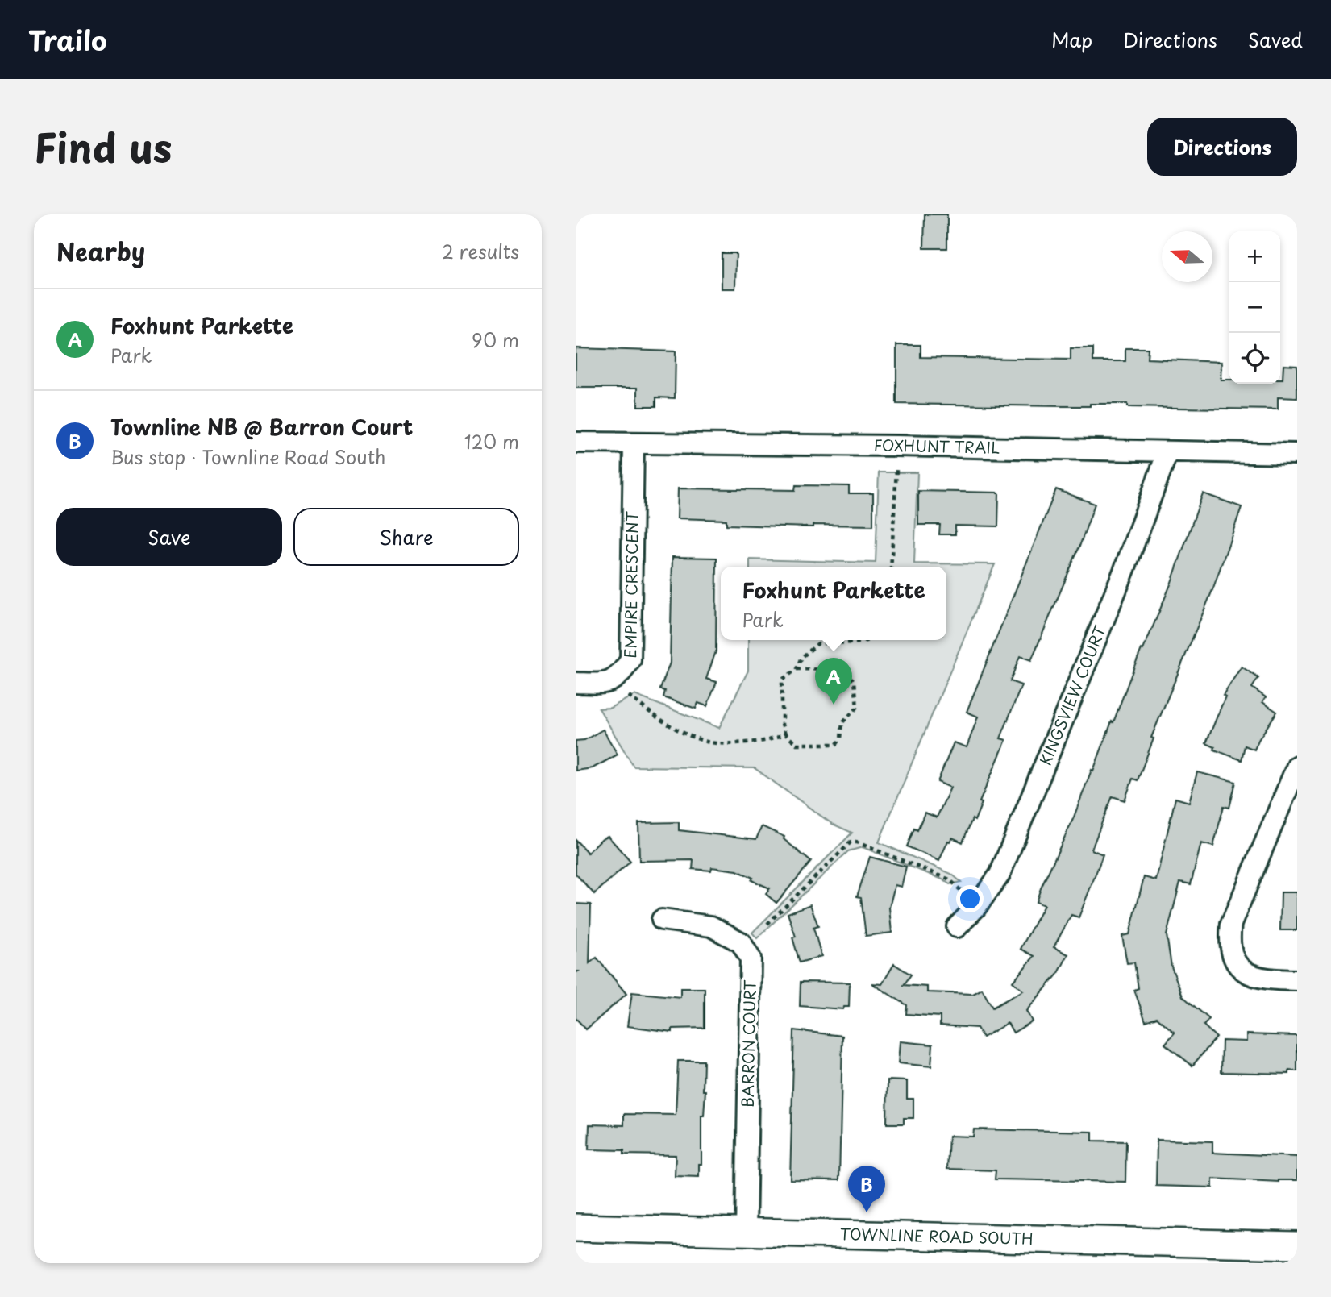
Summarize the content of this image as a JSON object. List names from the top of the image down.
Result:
{
  "streets": {
    "main road": ["TOWNLINE ROAD SOUTH"],
    "street": [
      "FOXHUNT TRAIL",
      "EMPIRE CRESCENT",
      "KINGSVIEW COURT",
      "BARRON COURT"
    ]
  },
  "crossings": [
    ["FOXHUNT TRAIL", "EMPIRE CRESCENT"],
    ["FOXHUNT TRAIL", "KINGSVIEW COURT"],
    ["BARRON COURT", "TOWNLINE ROAD SOUTH"]
  ],
  "north": "left",
  "page": {
    "header": "Trailo",
    "nav": ["Map", "Directions", "Saved"],
    "title": "Find us",
    "buttons": [
      "Directions",
      ["Save", "Share"]
    ],
    "heading": ["Nearby", "2 results"],
    "map_buttons": ["+", "−"],
    "list": [
      {
        "mark": "A",
        "name": "Foxhunt Parkette",
        "note": "Park",
        "value": "90 m"
      },
      {
        "mark": "B",
        "name": "Townline NB @ Barron Court",
        "note": "Bus stop · Townline Road South",
        "value": "120 m"
      }
    ],
    "popup": ["Foxhunt Parkette", "Park"],
    "pins": ["A", "B"]
  }
}
